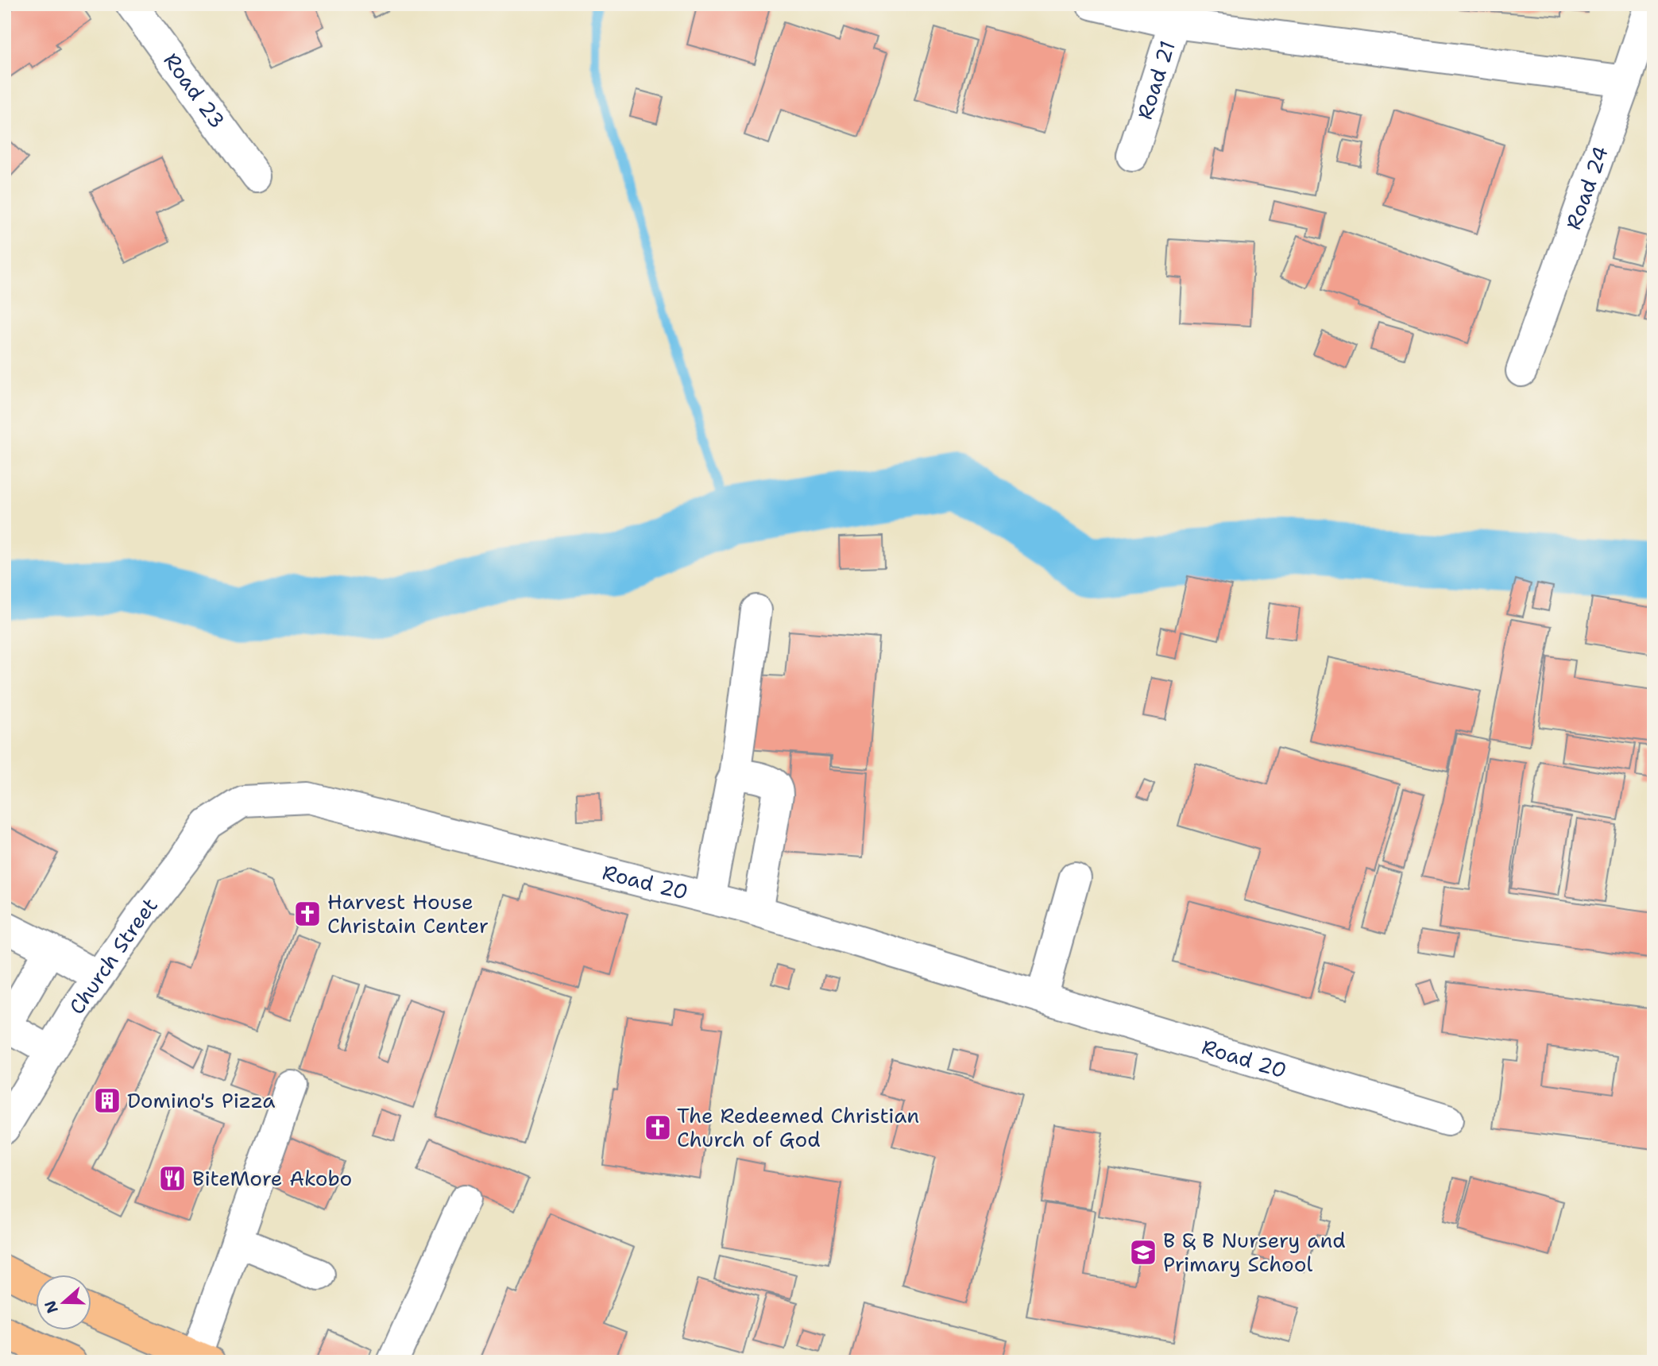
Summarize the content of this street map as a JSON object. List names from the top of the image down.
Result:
{
  "streets": {
    "street": [
      "Road 21",
      "Road 23",
      "Road 24",
      "Road 20",
      "Church Street"
    ]
  },
  "crossings": [
    ["Road 20", "Church Street"]
  ],
  "places": {
    "church": ["Harvest House Christain Center", "The Redeemed Christian Church of God"],
    "building": ["Domino's Pizza"],
    "restaurant": ["BiteMore Akobo"],
    "school or university": ["B & B Nursery and Primary School"]
  },
  "north": "left"
}
